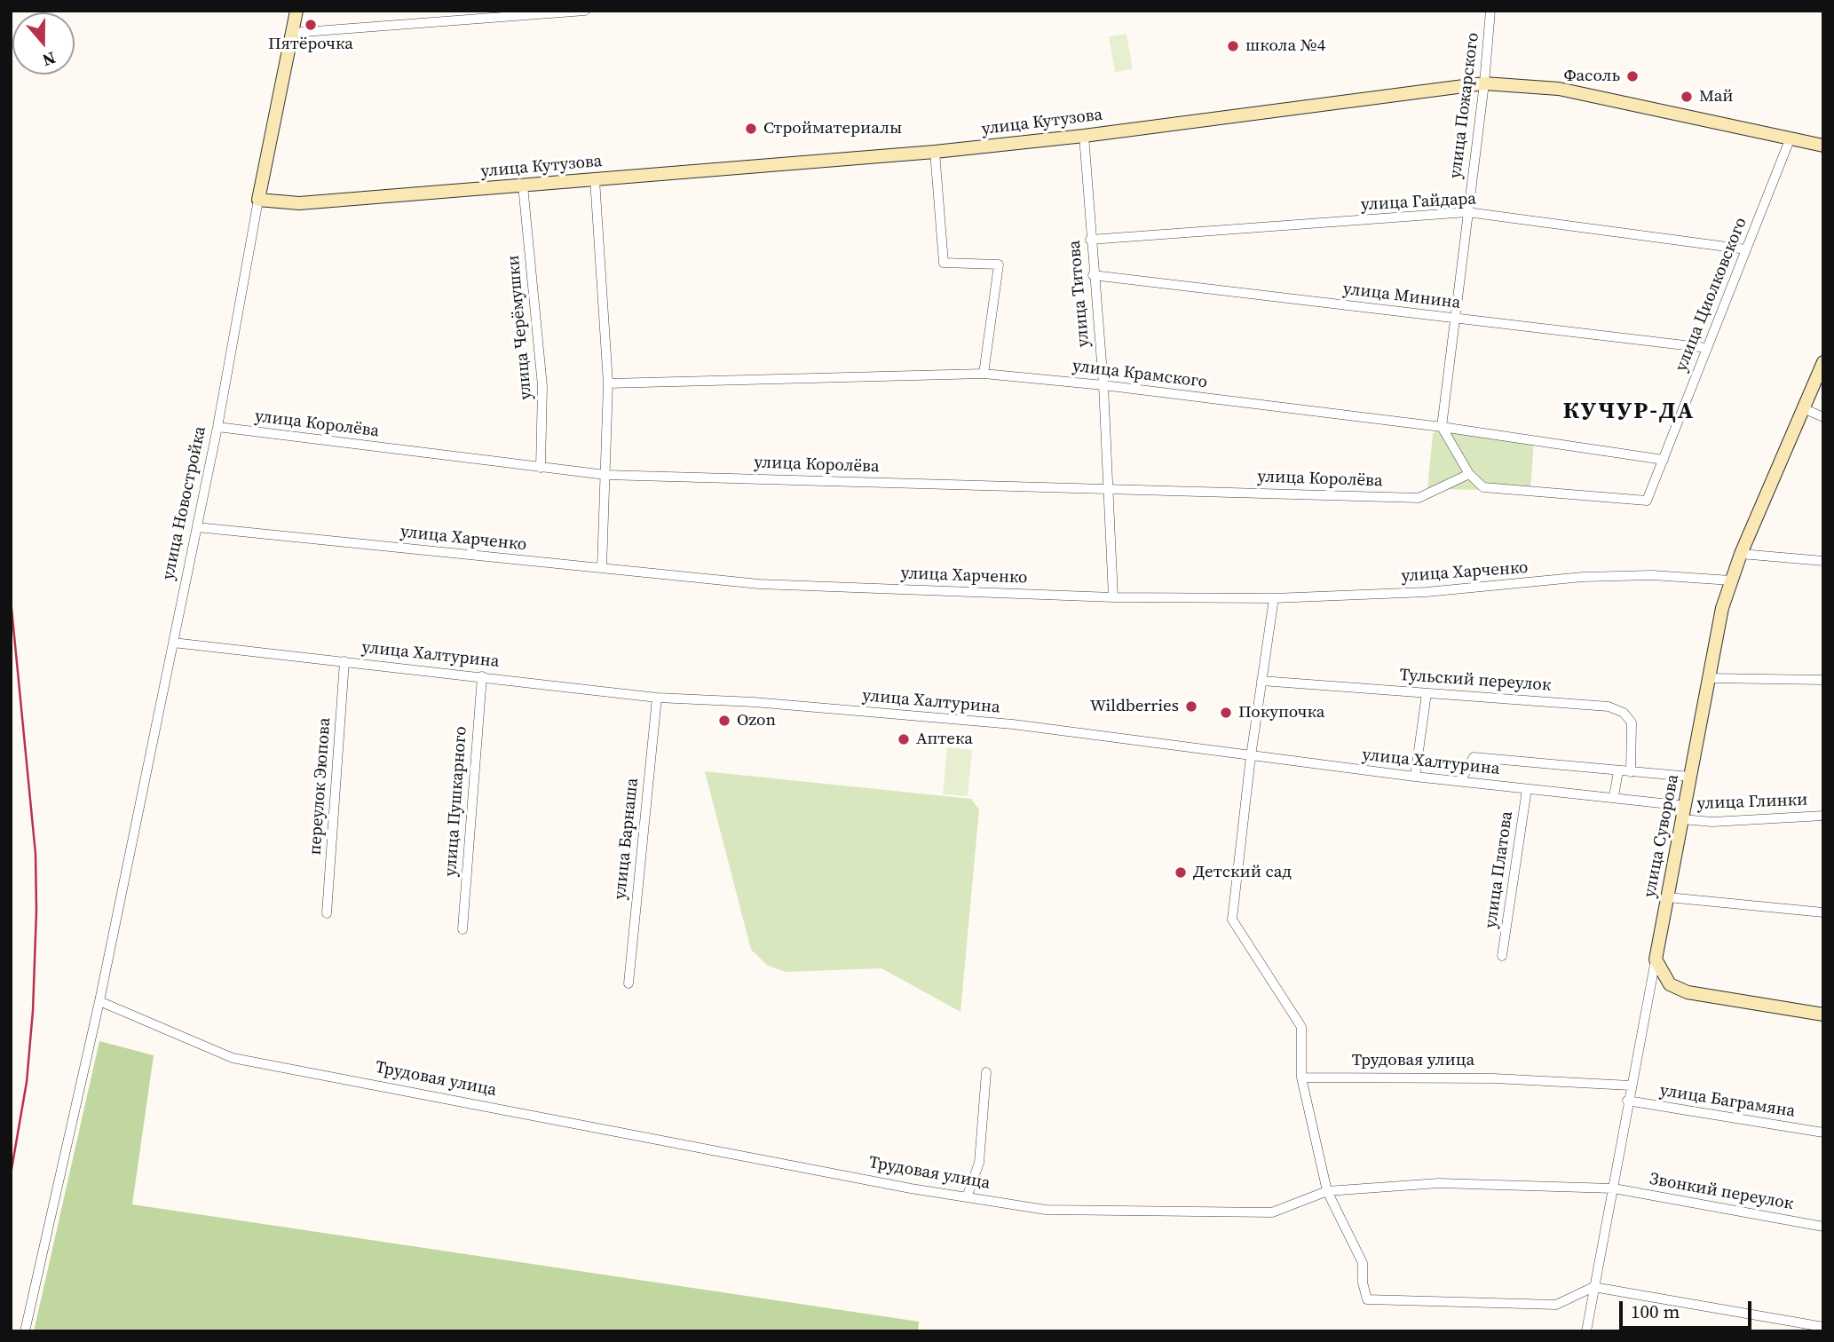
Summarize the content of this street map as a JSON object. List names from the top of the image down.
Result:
{
  "streets": {
    "main road": ["улица Кутузова", "улица Новостройка", "улица Суворова"],
    "street": [
      "улица Пожарского",
      "улица Гайдара",
      "улица Титова",
      "улица Циолковского",
      "улица Минина",
      "улица Черёмушки",
      "улица Крамского",
      "улица Королёва",
      "улица Харченко",
      "улица Халтурина",
      "Тульский переулок",
      "переулок Эюпова",
      "улица Пушкарного",
      "улица Глинки",
      "улица Барнаша",
      "улица Платова",
      "Трудовая улица",
      "улица Баграмяна",
      "Звонкий переулок"
    ]
  },
  "crossings": [
    ["улица Пожарского", "улица Кутузова"],
    ["улица Пожарского", "улица Гайдара"],
    ["улица Пожарского", "улица Минина"],
    ["улица Пожарского", "улица Крамского"],
    ["улица Кутузова", "улица Титова"],
    ["улица Кутузова", "улица Циолковского"],
    ["улица Кутузова", "улица Черёмушки"],
    ["улица Кутузова", "улица Новостройка"],
    ["улица Гайдара", "улица Титова"],
    ["улица Гайдара", "улица Циолковского"],
    ["улица Титова", "улица Минина"],
    ["улица Титова", "улица Крамского"],
    ["улица Титова", "улица Королёва"],
    ["улица Титова", "улица Харченко"],
    ["улица Циолковского", "улица Минина"],
    ["улица Циолковского", "улица Крамского"],
    ["улица Циолковского", "улица Королёва"],
    ["улица Черёмушки", "улица Королёва"],
    ["улица Королёва", "улица Новостройка"],
    ["улица Новостройка", "улица Харченко"],
    ["улица Новостройка", "улица Халтурина"],
    ["улица Новостройка", "Трудовая улица"],
    ["улица Харченко", "улица Суворова"],
    ["улица Халтурина", "переулок Эюпова"],
    ["улица Халтурина", "улица Пушкарного"],
    ["улица Халтурина", "улица Суворова"],
    ["улица Халтурина", "улица Барнаша"],
    ["улица Халтурина", "улица Платова"],
    ["улица Глинки", "улица Суворова"],
    ["улица Суворова", "Трудовая улица"],
    ["улица Суворова", "улица Баграмяна"],
    ["улица Суворова", "Звонкий переулок"],
    ["Трудовая улица", "Звонкий переулок"]
  ],
  "districts": ["КУЧУР-ДА"],
  "places": [
    "Пятёрочка",
    "школа №4",
    "Фасоль",
    "Май",
    "Стройматериалы",
    "Wildberries",
    "Покупочка",
    "Ozon",
    "Аптека",
    "Детский сад"
  ],
  "scale_bar": "100 m",
  "north": "bottom"
}
